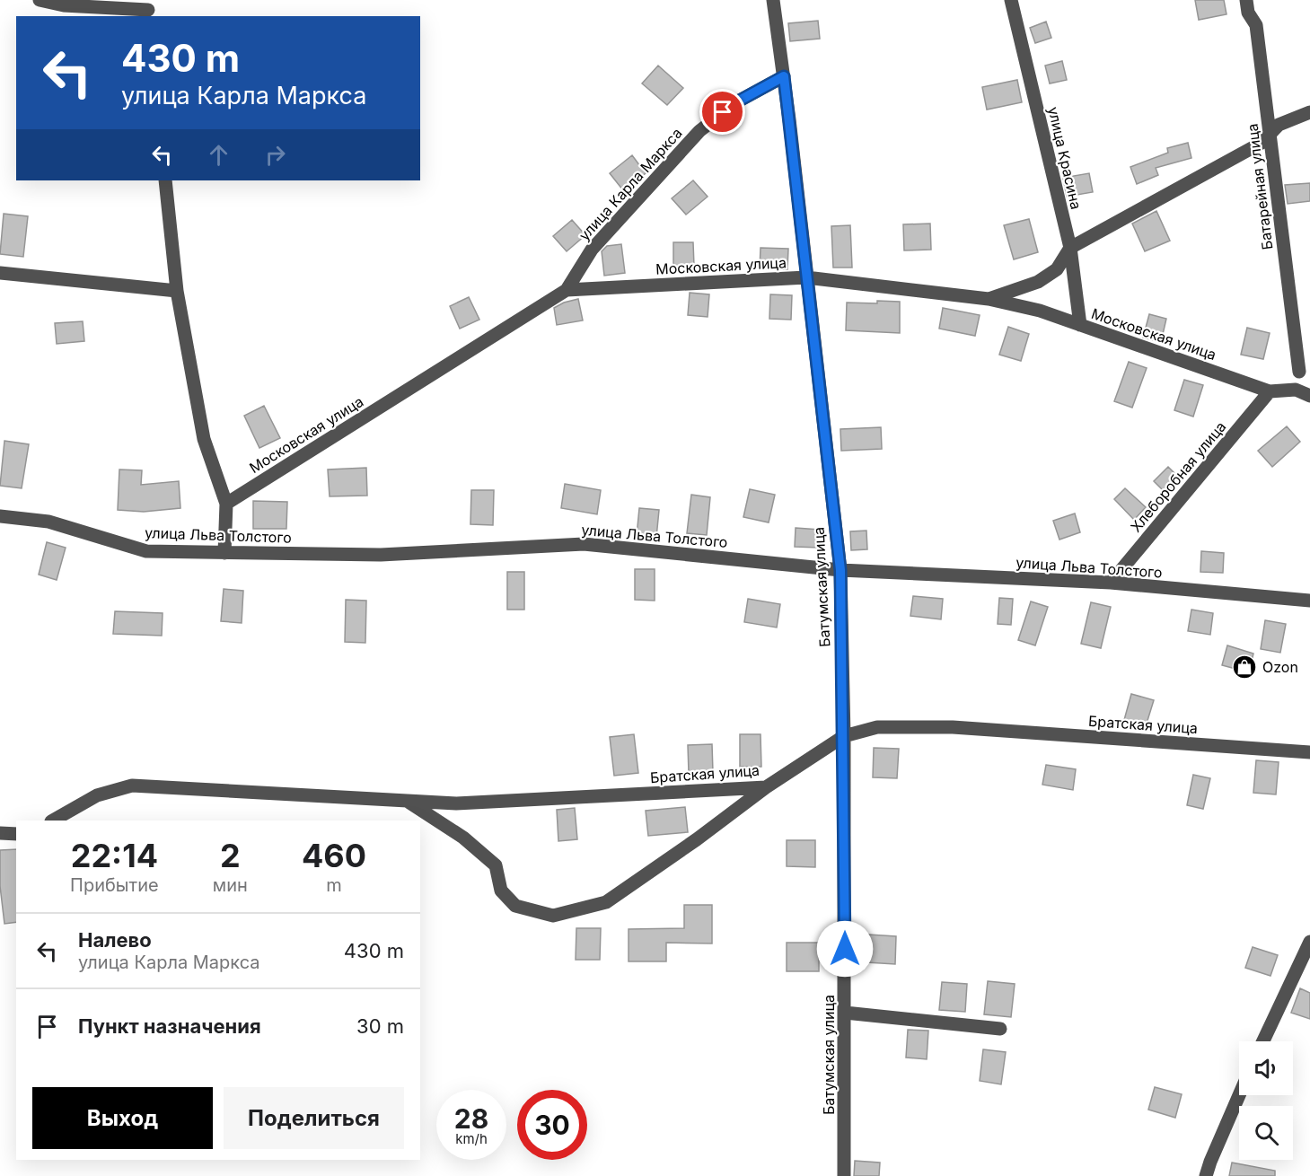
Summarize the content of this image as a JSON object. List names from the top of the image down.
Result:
{
  "streets": {
    "street": [
      "улица Красина",
      "улица Карла Маркса",
      "Батарейная улица",
      "Московская улица",
      "Хлеборобная улица",
      "улица Льва Толстого",
      "Батумская улица",
      "Братская улица"
    ]
  },
  "crossings": [
    ["улица Красина", "Московская улица"],
    ["улица Карла Маркса", "Московская улица"],
    ["улица Карла Маркса", "Батумская улица"],
    ["Московская улица", "Хлеборобная улица"],
    ["Московская улица", "Батумская улица"],
    ["Хлеборобная улица", "улица Льва Толстого"],
    ["улица Льва Толстого", "Батумская улица"],
    ["Батумская улица", "Братская улица"]
  ],
  "places": {
    "shop": ["Ozon"]
  },
  "page": {
    "turn": ["430 m", "улица Карла Маркса"],
    "eta": [
      "22:14",
      "Прибытие",
      "2",
      "мин",
      "460",
      "m"
    ],
    "list": [
      {
        "name": "Налево",
        "note": "улица Карла Маркса",
        "value": "430 m"
      },
      {
        "name": "Пункт назначения",
        "value": "30 m"
      }
    ],
    "buttons": ["Выход", "Поделиться"],
    "speed": "28 km/h",
    "limit": "30"
  }
}
